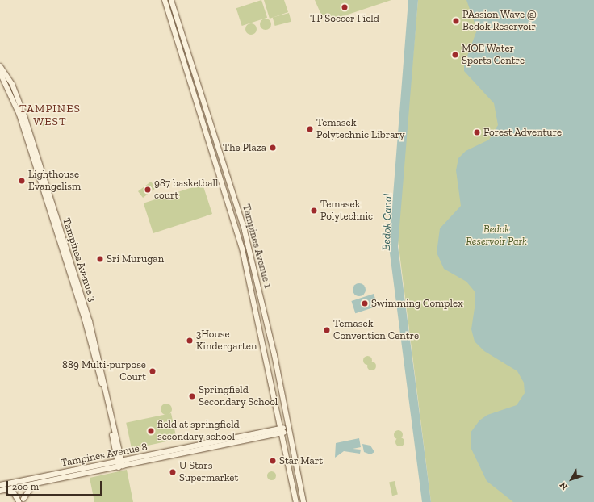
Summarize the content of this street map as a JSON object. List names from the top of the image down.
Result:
{
  "streets": {
    "street": ["Tampines Avenue 1", "Tampines Avenue 3", "Tampines Avenue 8"]
  },
  "crossings": [
    ["Tampines Avenue 1", "Tampines Avenue 8"],
    ["Tampines Avenue 3", "Tampines Avenue 8"]
  ],
  "districts": ["TAMPINES WEST"],
  "water": ["Bedok Canal"],
  "parks": ["Bedok Reservoir Park"],
  "places": [
    "TP Soccer Field",
    "PAssion Wave @ Bedok Reservoir",
    "MOE Water Sports Centre",
    "Temasek Polytechnic Library",
    "Forest Adventure",
    "The Plaza",
    "Lighthouse Evangelism",
    "987 basketball court",
    "Temasek Polytechnic",
    "Sri Murugan",
    "Swimming Complex",
    "Temasek Convention Centre",
    "3House Kindergarten",
    "889 Multi-purpose Court",
    "Springfield Secondary School",
    "field at springfield secondary school",
    "Star Mart",
    "U Stars Supermarket"
  ],
  "scale_bar": "200 m",
  "north": "bottom left"
}
